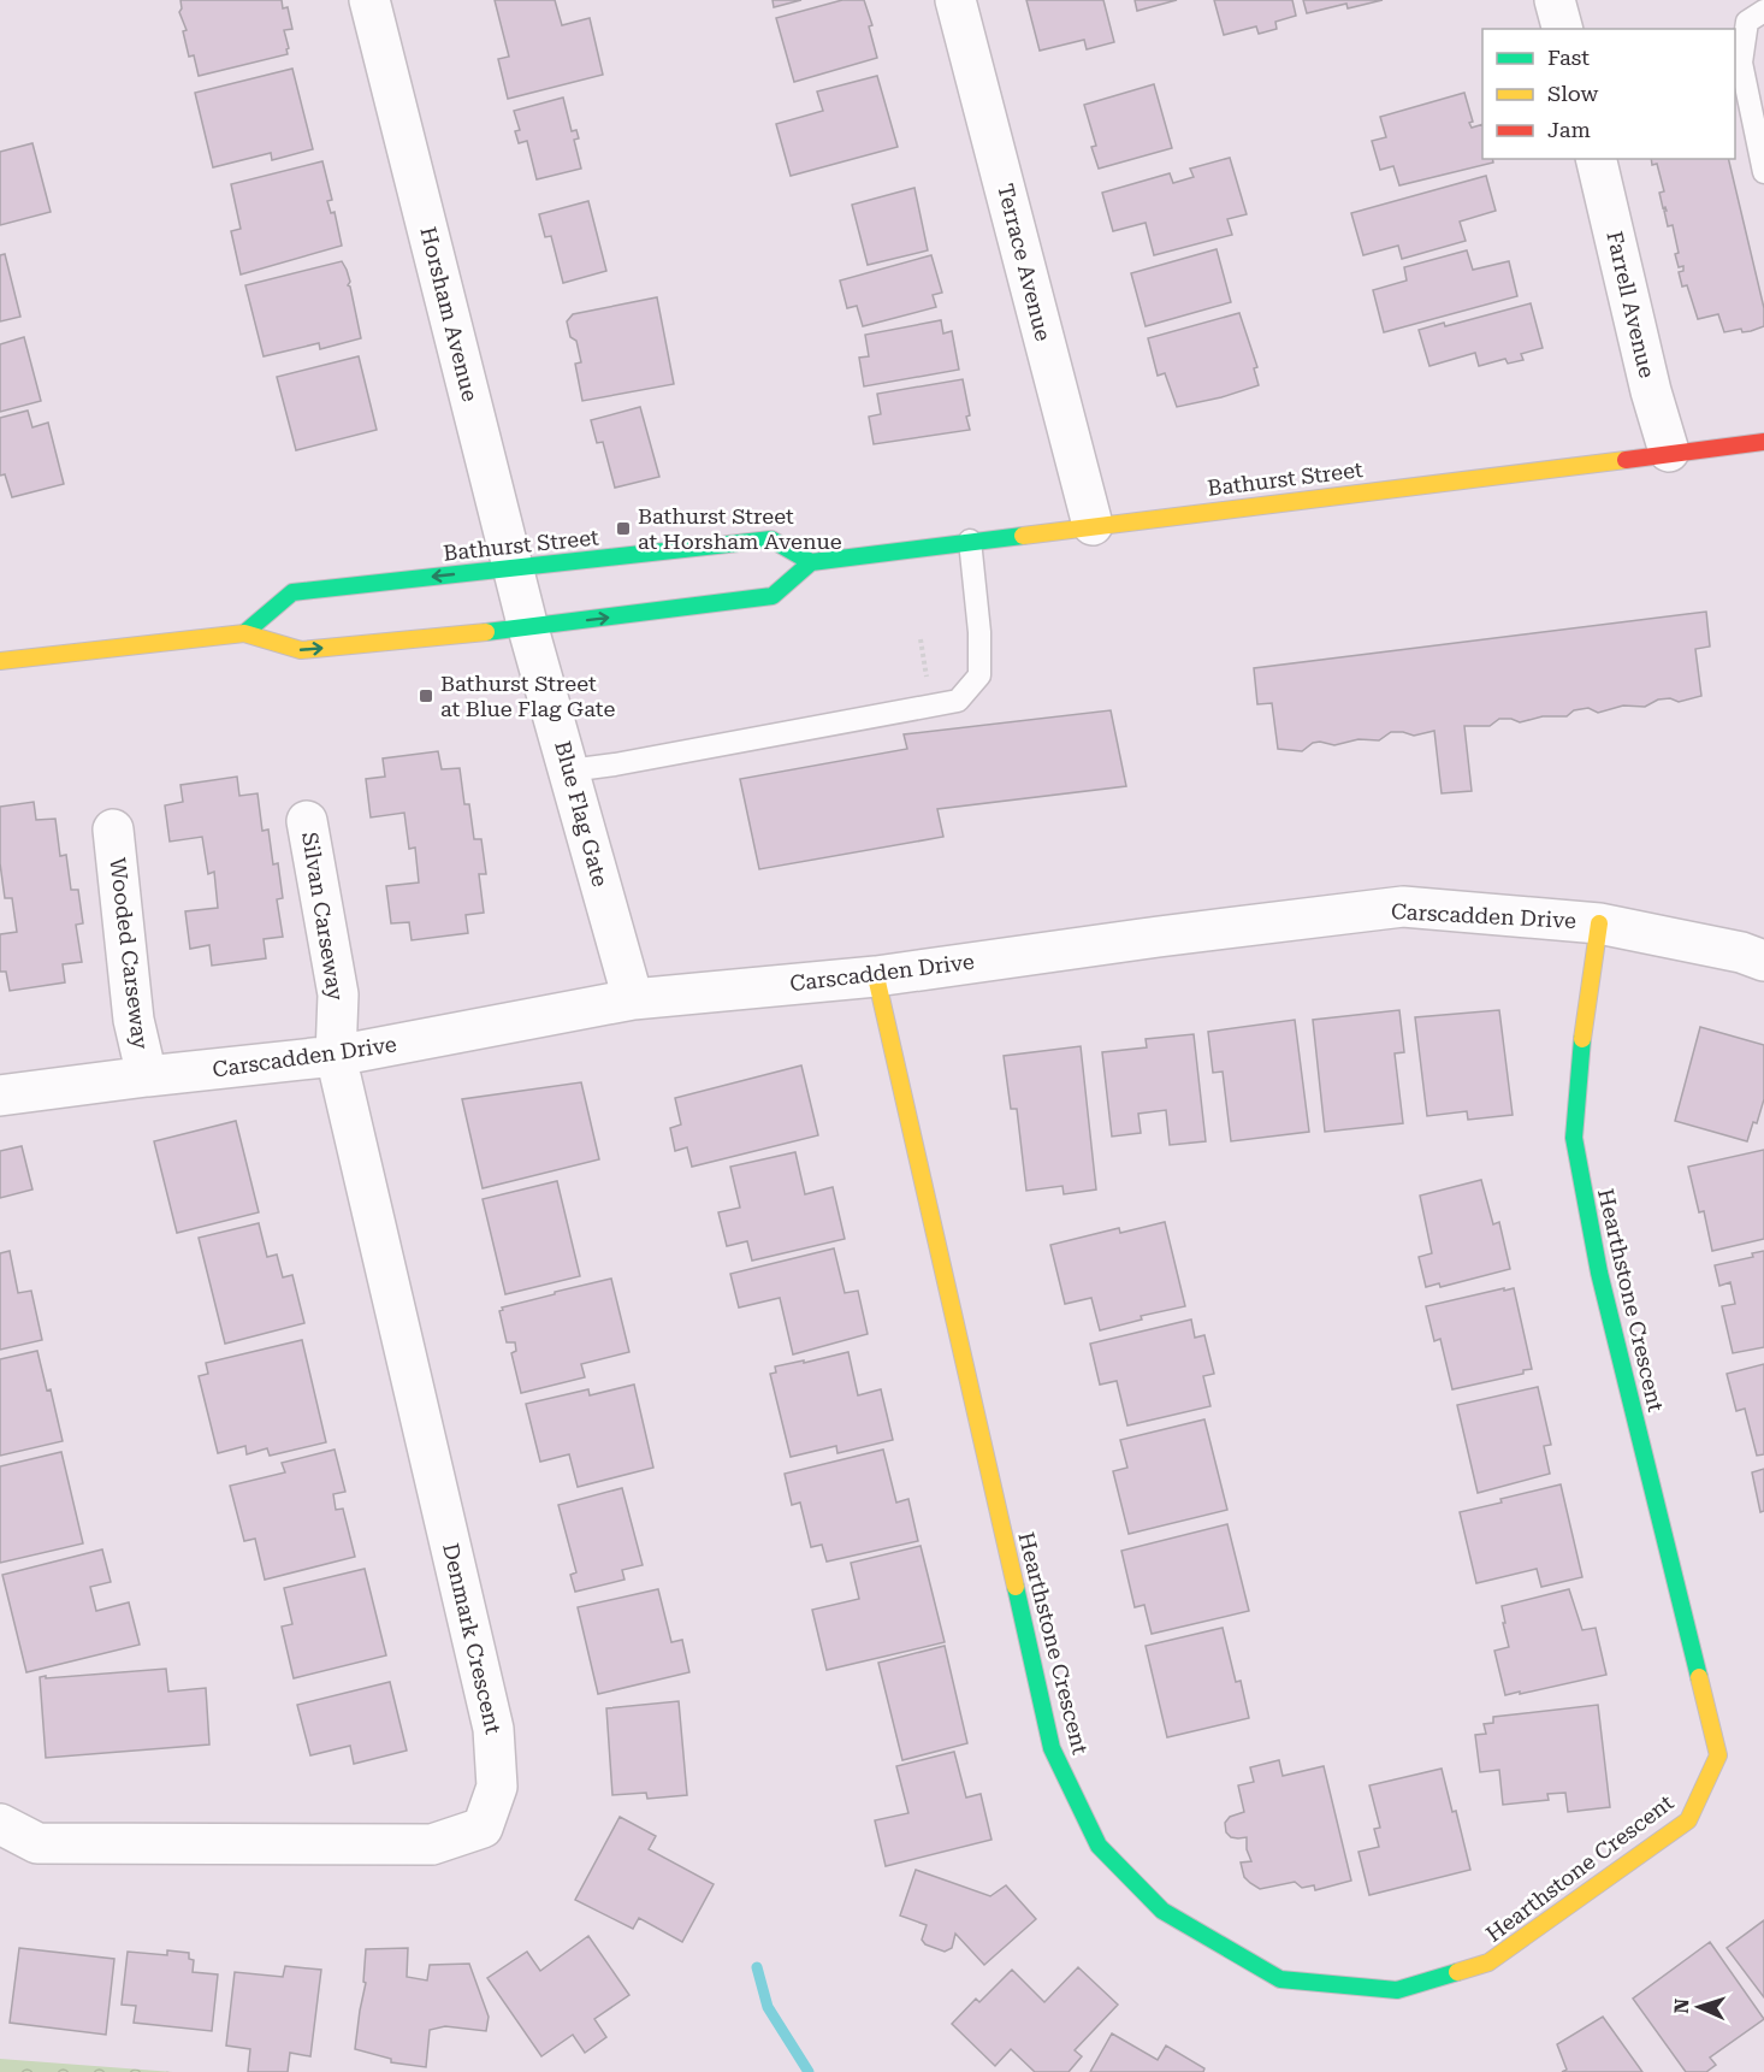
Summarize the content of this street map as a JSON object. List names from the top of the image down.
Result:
{
  "streets": {
    "street": [
      "Terrace Avenue",
      "Farrell Avenue",
      "Horsham Avenue",
      "Bathurst Street",
      "Blue Flag Gate",
      "Silvan Carseway",
      "Carscadden Drive",
      "Wooded Carseway",
      "Hearthstone Crescent",
      "Denmark Crescent"
    ]
  },
  "crossings": [
    ["Terrace Avenue", "Bathurst Street"],
    ["Farrell Avenue", "Bathurst Street"],
    ["Horsham Avenue", "Bathurst Street"],
    ["Horsham Avenue", "Blue Flag Gate"],
    ["Blue Flag Gate", "Carscadden Drive"],
    ["Silvan Carseway", "Carscadden Drive"],
    ["Silvan Carseway", "Denmark Crescent"],
    ["Carscadden Drive", "Wooded Carseway"],
    ["Carscadden Drive", "Hearthstone Crescent"],
    ["Carscadden Drive", "Denmark Crescent"]
  ],
  "places": {
    "transit": ["Bathurst Street at Horsham Avenue", "Bathurst Street at Blue Flag Gate"]
  },
  "legend": ["Fast", "Slow", "Jam"],
  "north": "left"
}
